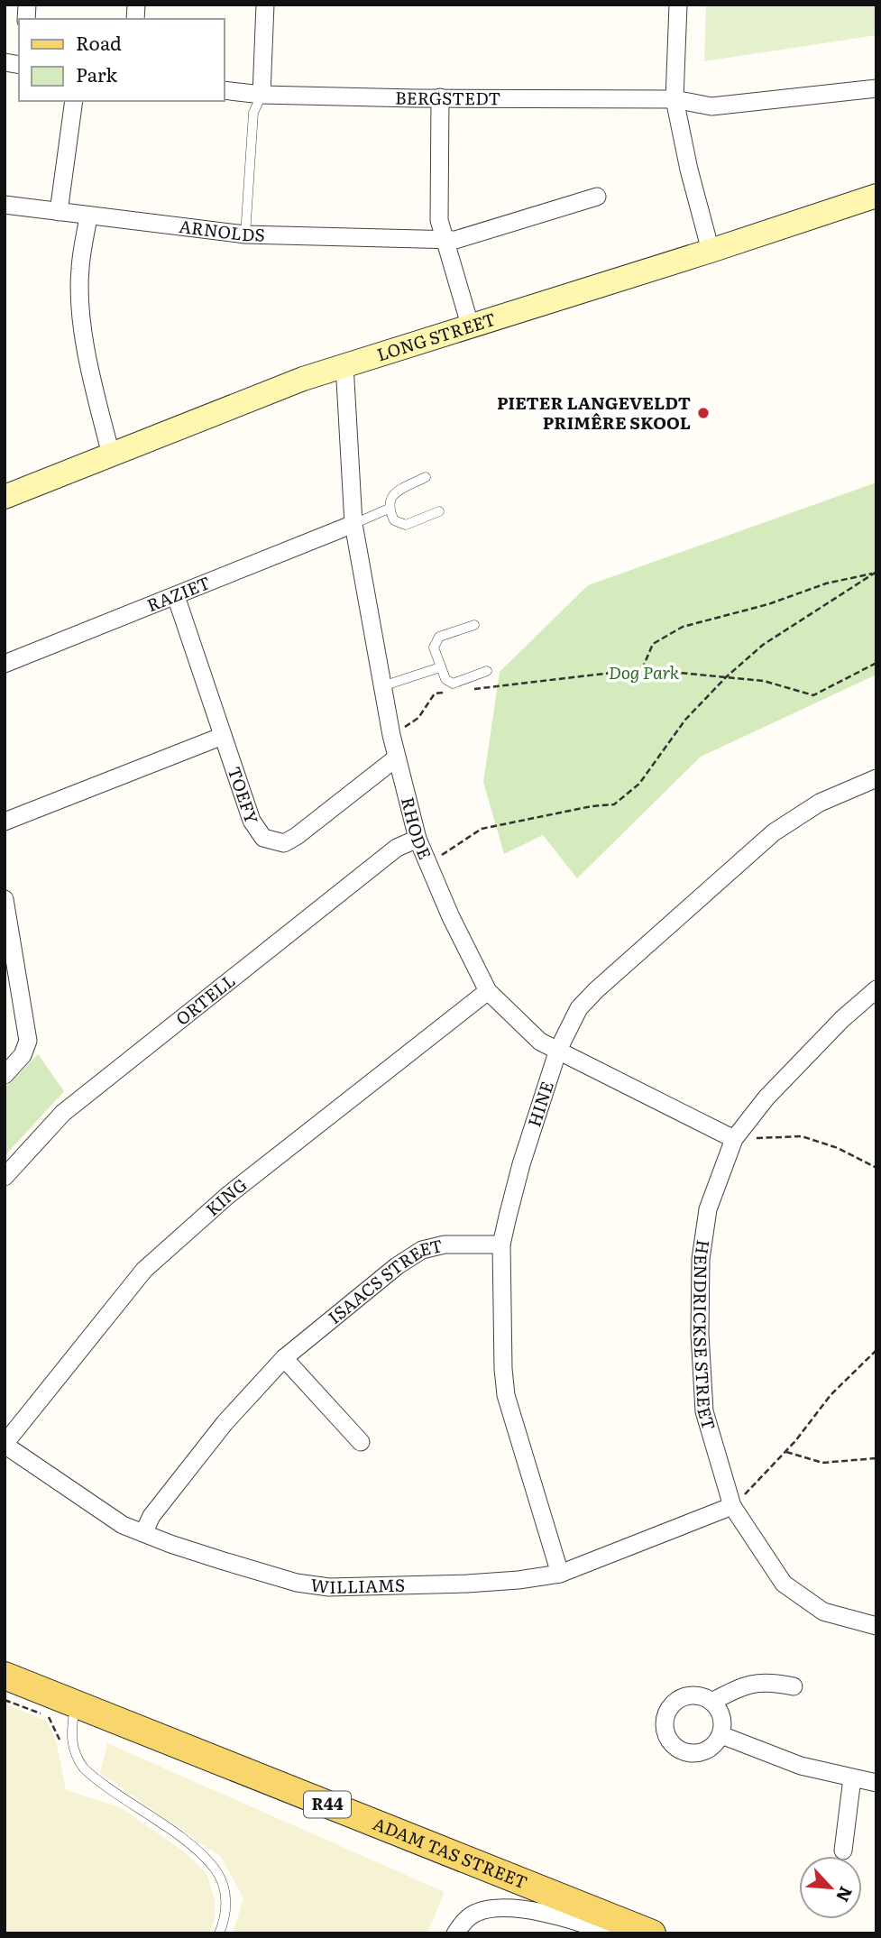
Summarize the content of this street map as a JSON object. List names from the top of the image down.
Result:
{
  "streets": {
    "main road": ["R44", "ADAM TAS STREET"],
    "street": [
      "BERGSTEDT",
      "ARNOLDS",
      "LONG STREET",
      "RAZIET",
      "TOEFY",
      "RHODE",
      "ORTELL",
      "HINE",
      "KING",
      "ISAACS STREET",
      "HENDRICKSE STREET",
      "WILLIAMS"
    ]
  },
  "crossings": [
    ["LONG STREET", "RHODE"],
    ["RAZIET", "TOEFY"],
    ["RAZIET", "RHODE"],
    ["TOEFY", "RHODE"],
    ["RHODE", "ORTELL"],
    ["RHODE", "HINE"],
    ["RHODE", "KING"],
    ["RHODE", "HENDRICKSE STREET"],
    ["HINE", "ISAACS STREET"],
    ["HINE", "WILLIAMS"],
    ["KING", "WILLIAMS"],
    ["ISAACS STREET", "WILLIAMS"],
    ["HENDRICKSE STREET", "WILLIAMS"]
  ],
  "parks": ["Dog Park"],
  "places": ["PIETER LANGEVELDT PRIMÊRE SKOOL"],
  "legend": ["Road", "Park"],
  "north": "bottom right"
}
